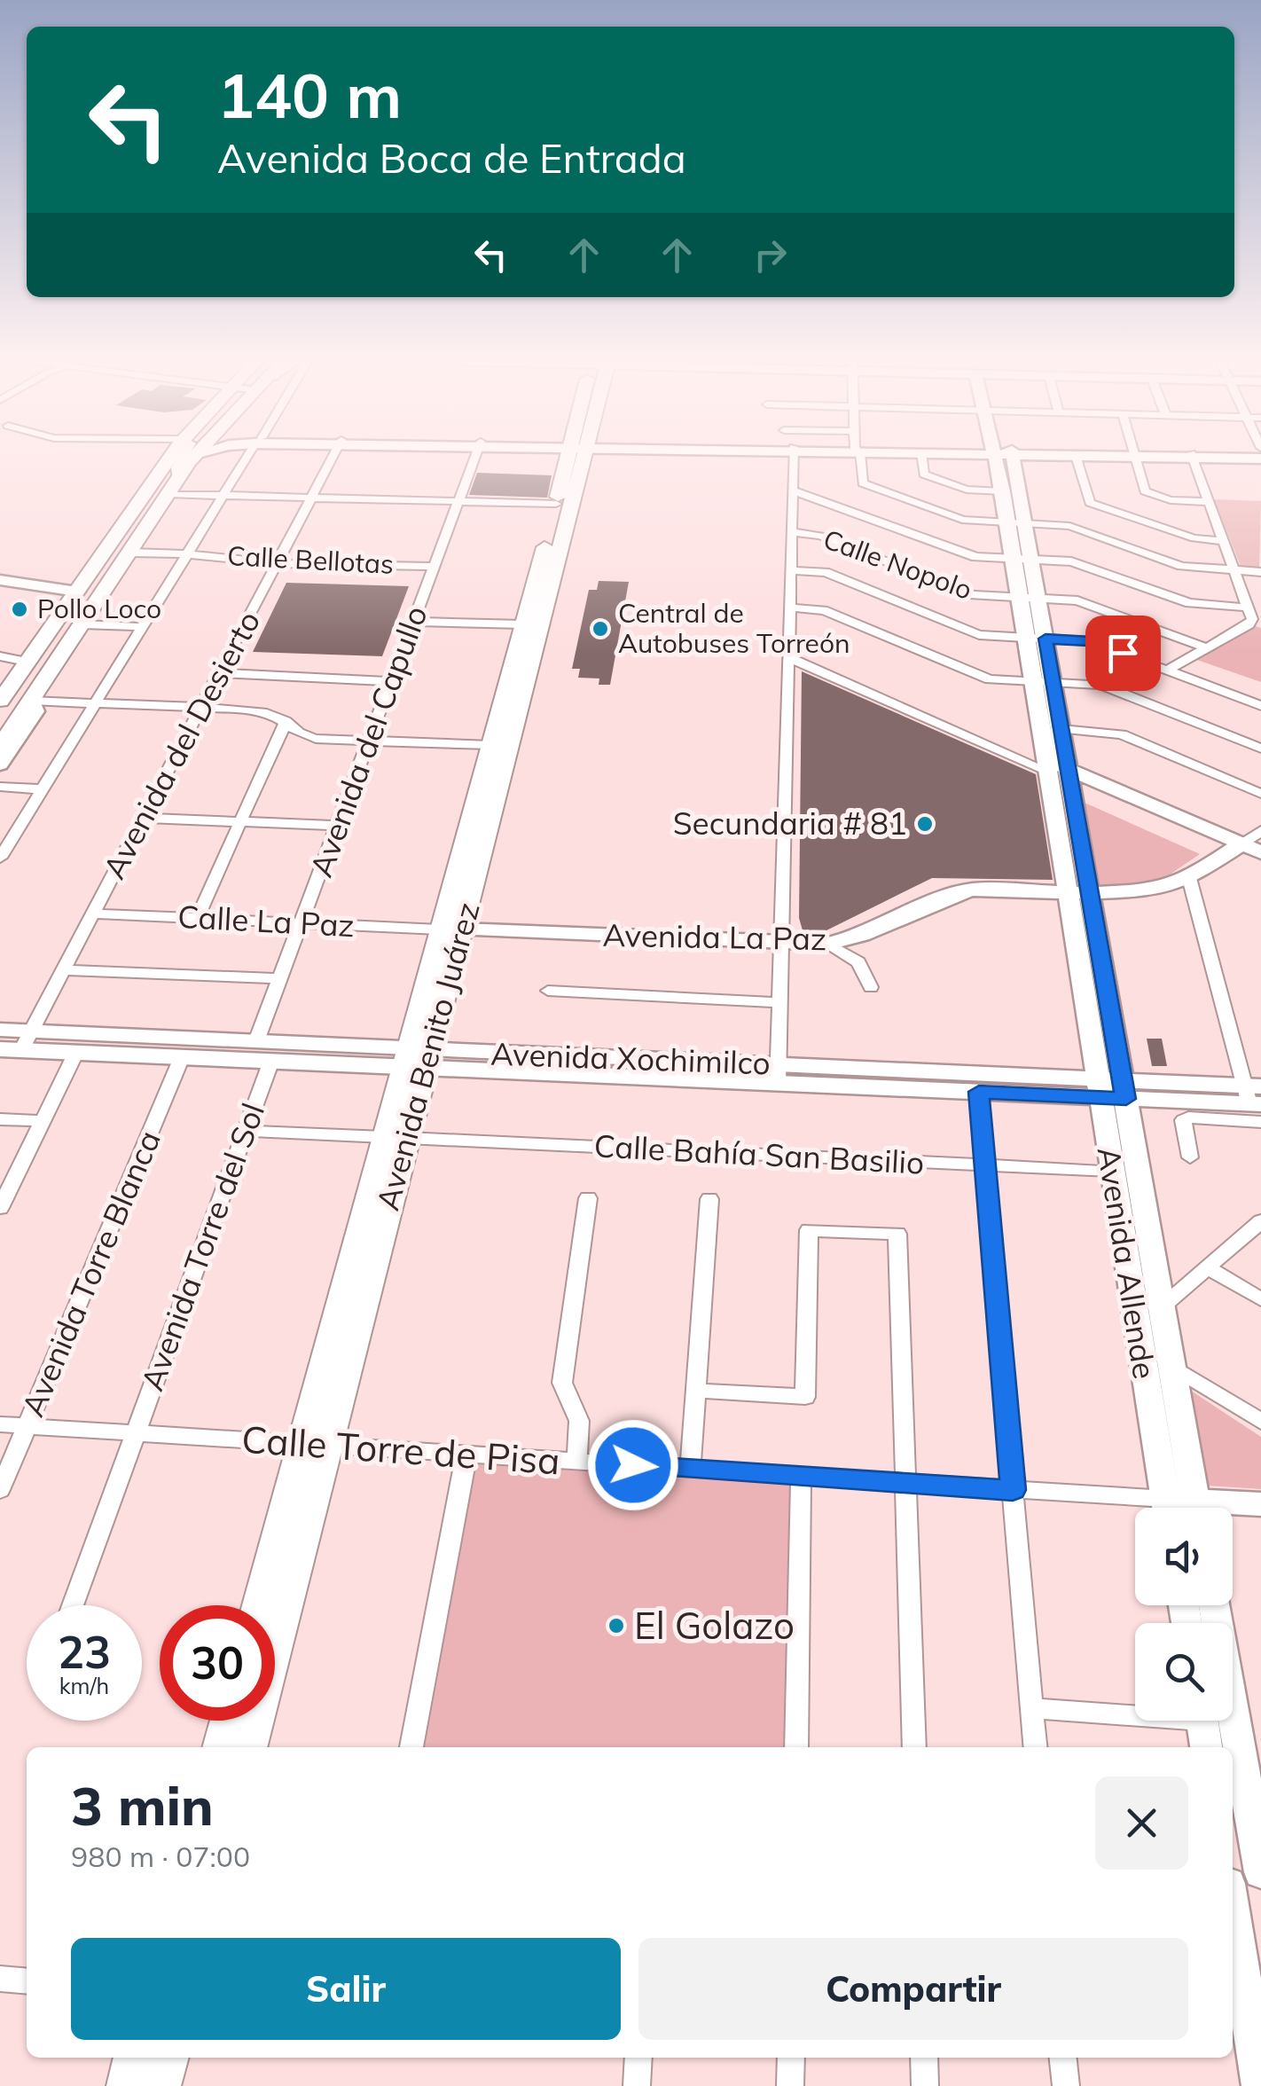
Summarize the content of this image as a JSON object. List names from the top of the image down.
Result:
{
  "streets": {
    "main road": ["Avenida Benito Juárez"],
    "street": [
      "Calle Bellotas",
      "Calle Nopolo",
      "Avenida del Capullo",
      "Avenida del Desierto",
      "Calle La Paz",
      "Avenida La Paz",
      "Avenida Xochimilco",
      "Calle Bahía San Basilio",
      "Avenida Torre del Sol",
      "Avenida Allende",
      "Avenida Torre Blanca",
      "Calle Torre de Pisa"
    ]
  },
  "crossings": [
    ["Calle Bellotas", "Avenida del Capullo"],
    ["Calle Bellotas", "Avenida del Desierto"],
    ["Calle Nopolo", "Avenida Allende"],
    ["Avenida del Capullo", "Calle La Paz"],
    ["Avenida del Capullo", "Avenida Xochimilco"],
    ["Avenida del Desierto", "Calle La Paz"],
    ["Avenida del Desierto", "Avenida Xochimilco"],
    ["Calle La Paz", "Avenida La Paz"],
    ["Calle La Paz", "Avenida Benito Juárez"],
    ["Avenida La Paz", "Avenida Benito Juárez"],
    ["Avenida La Paz", "Avenida Allende"],
    ["Avenida Benito Juárez", "Avenida Xochimilco"],
    ["Avenida Benito Juárez", "Calle Bahía San Basilio"],
    ["Avenida Benito Juárez", "Calle Torre de Pisa"],
    ["Avenida Xochimilco", "Avenida Torre del Sol"],
    ["Avenida Xochimilco", "Avenida Allende"],
    ["Avenida Xochimilco", "Avenida Torre Blanca"],
    ["Calle Bahía San Basilio", "Avenida Torre del Sol"],
    ["Calle Bahía San Basilio", "Avenida Allende"],
    ["Avenida Torre del Sol", "Calle Torre de Pisa"],
    ["Avenida Torre Blanca", "Calle Torre de Pisa"]
  ],
  "places": [
    "Pollo Loco",
    "Central de Autobuses Torreón",
    "Secundaria # 81",
    "El Golazo"
  ],
  "page": {
    "turn": ["140 m", "Avenida Boca de Entrada"],
    "speed": "23 km/h",
    "limit": "30",
    "heading": ["3 min", "980 m · 07:00"],
    "buttons": ["Salir", "Compartir"]
  }
}
